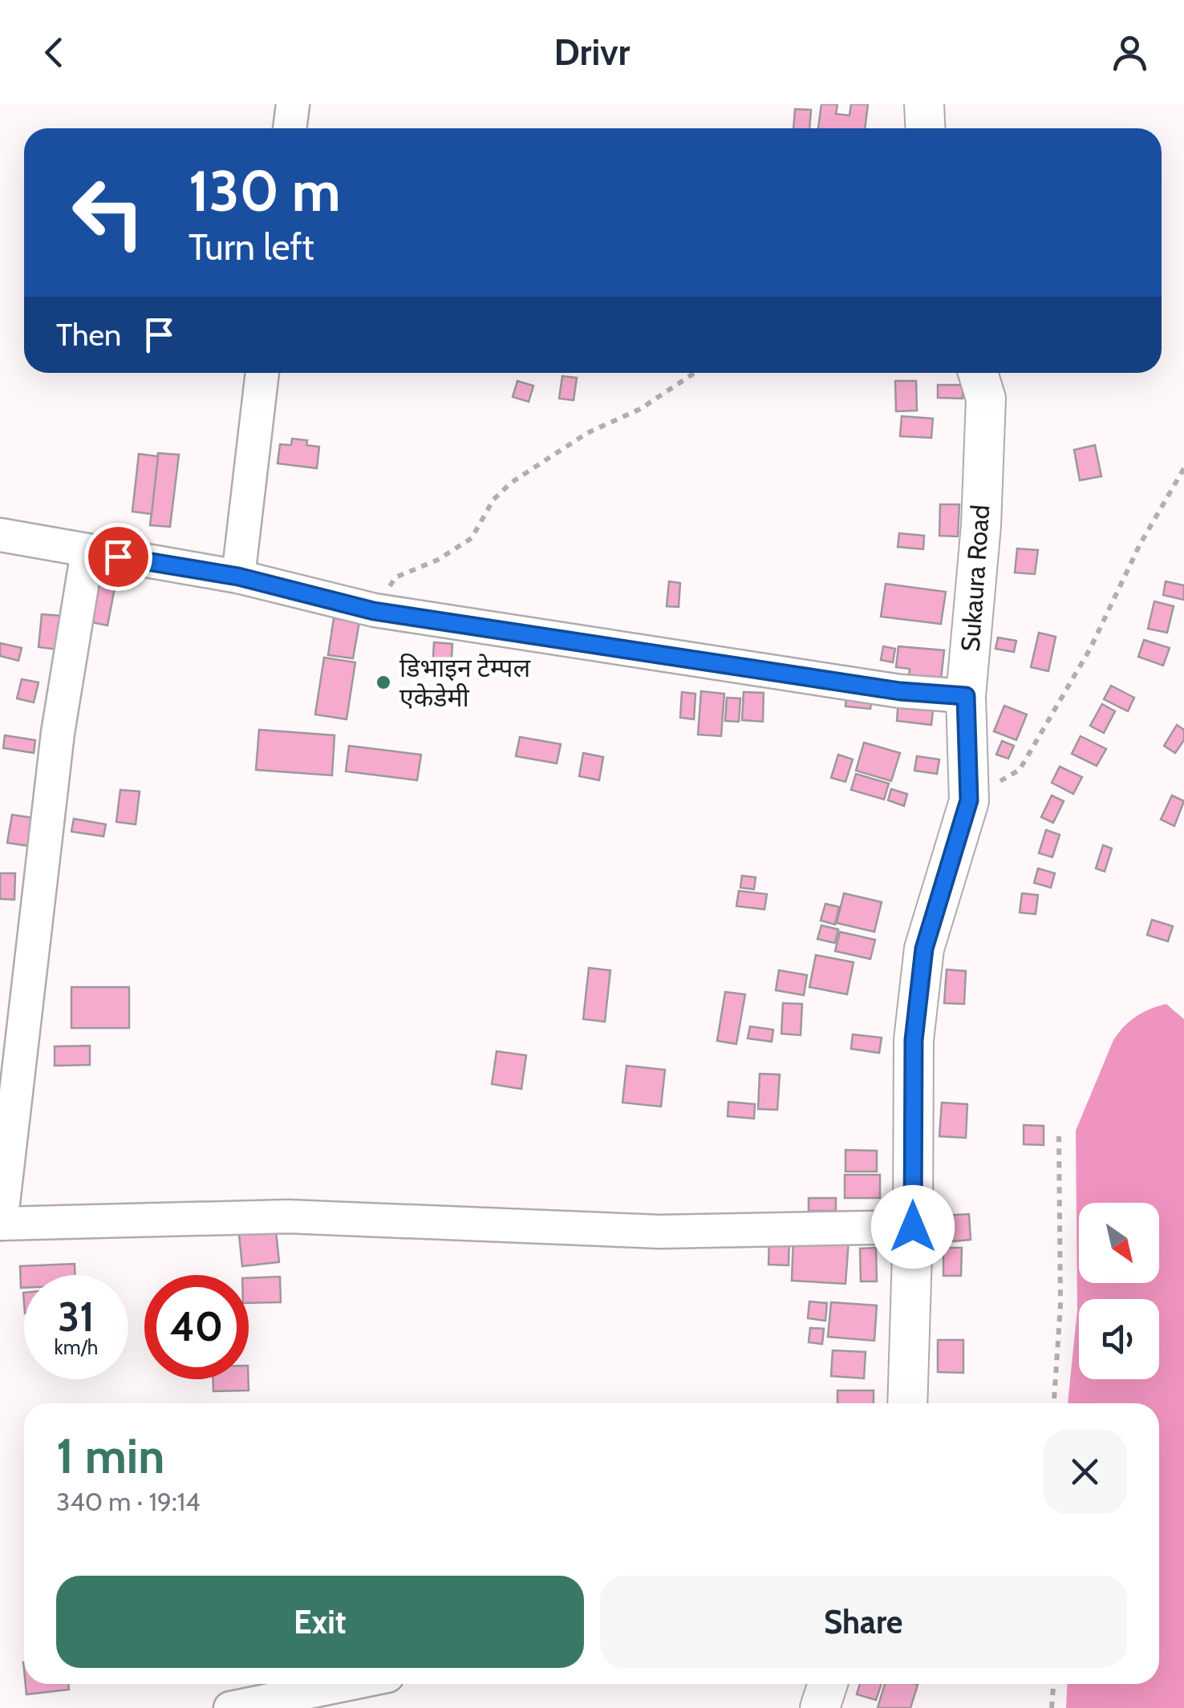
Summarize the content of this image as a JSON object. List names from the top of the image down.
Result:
{
  "streets": {
    "street": ["Sukaura Road"]
  },
  "places": ["डिभाइन टेम्पल एकेडेमी"],
  "north": "bottom right",
  "page": {
    "header": "Drivr",
    "turn": ["130 m", "Turn left"],
    "then": "Then",
    "speed": "31 km/h",
    "limit": "40",
    "heading": ["1 min", "340 m · 19:14"],
    "buttons": ["Exit", "Share"]
  }
}
